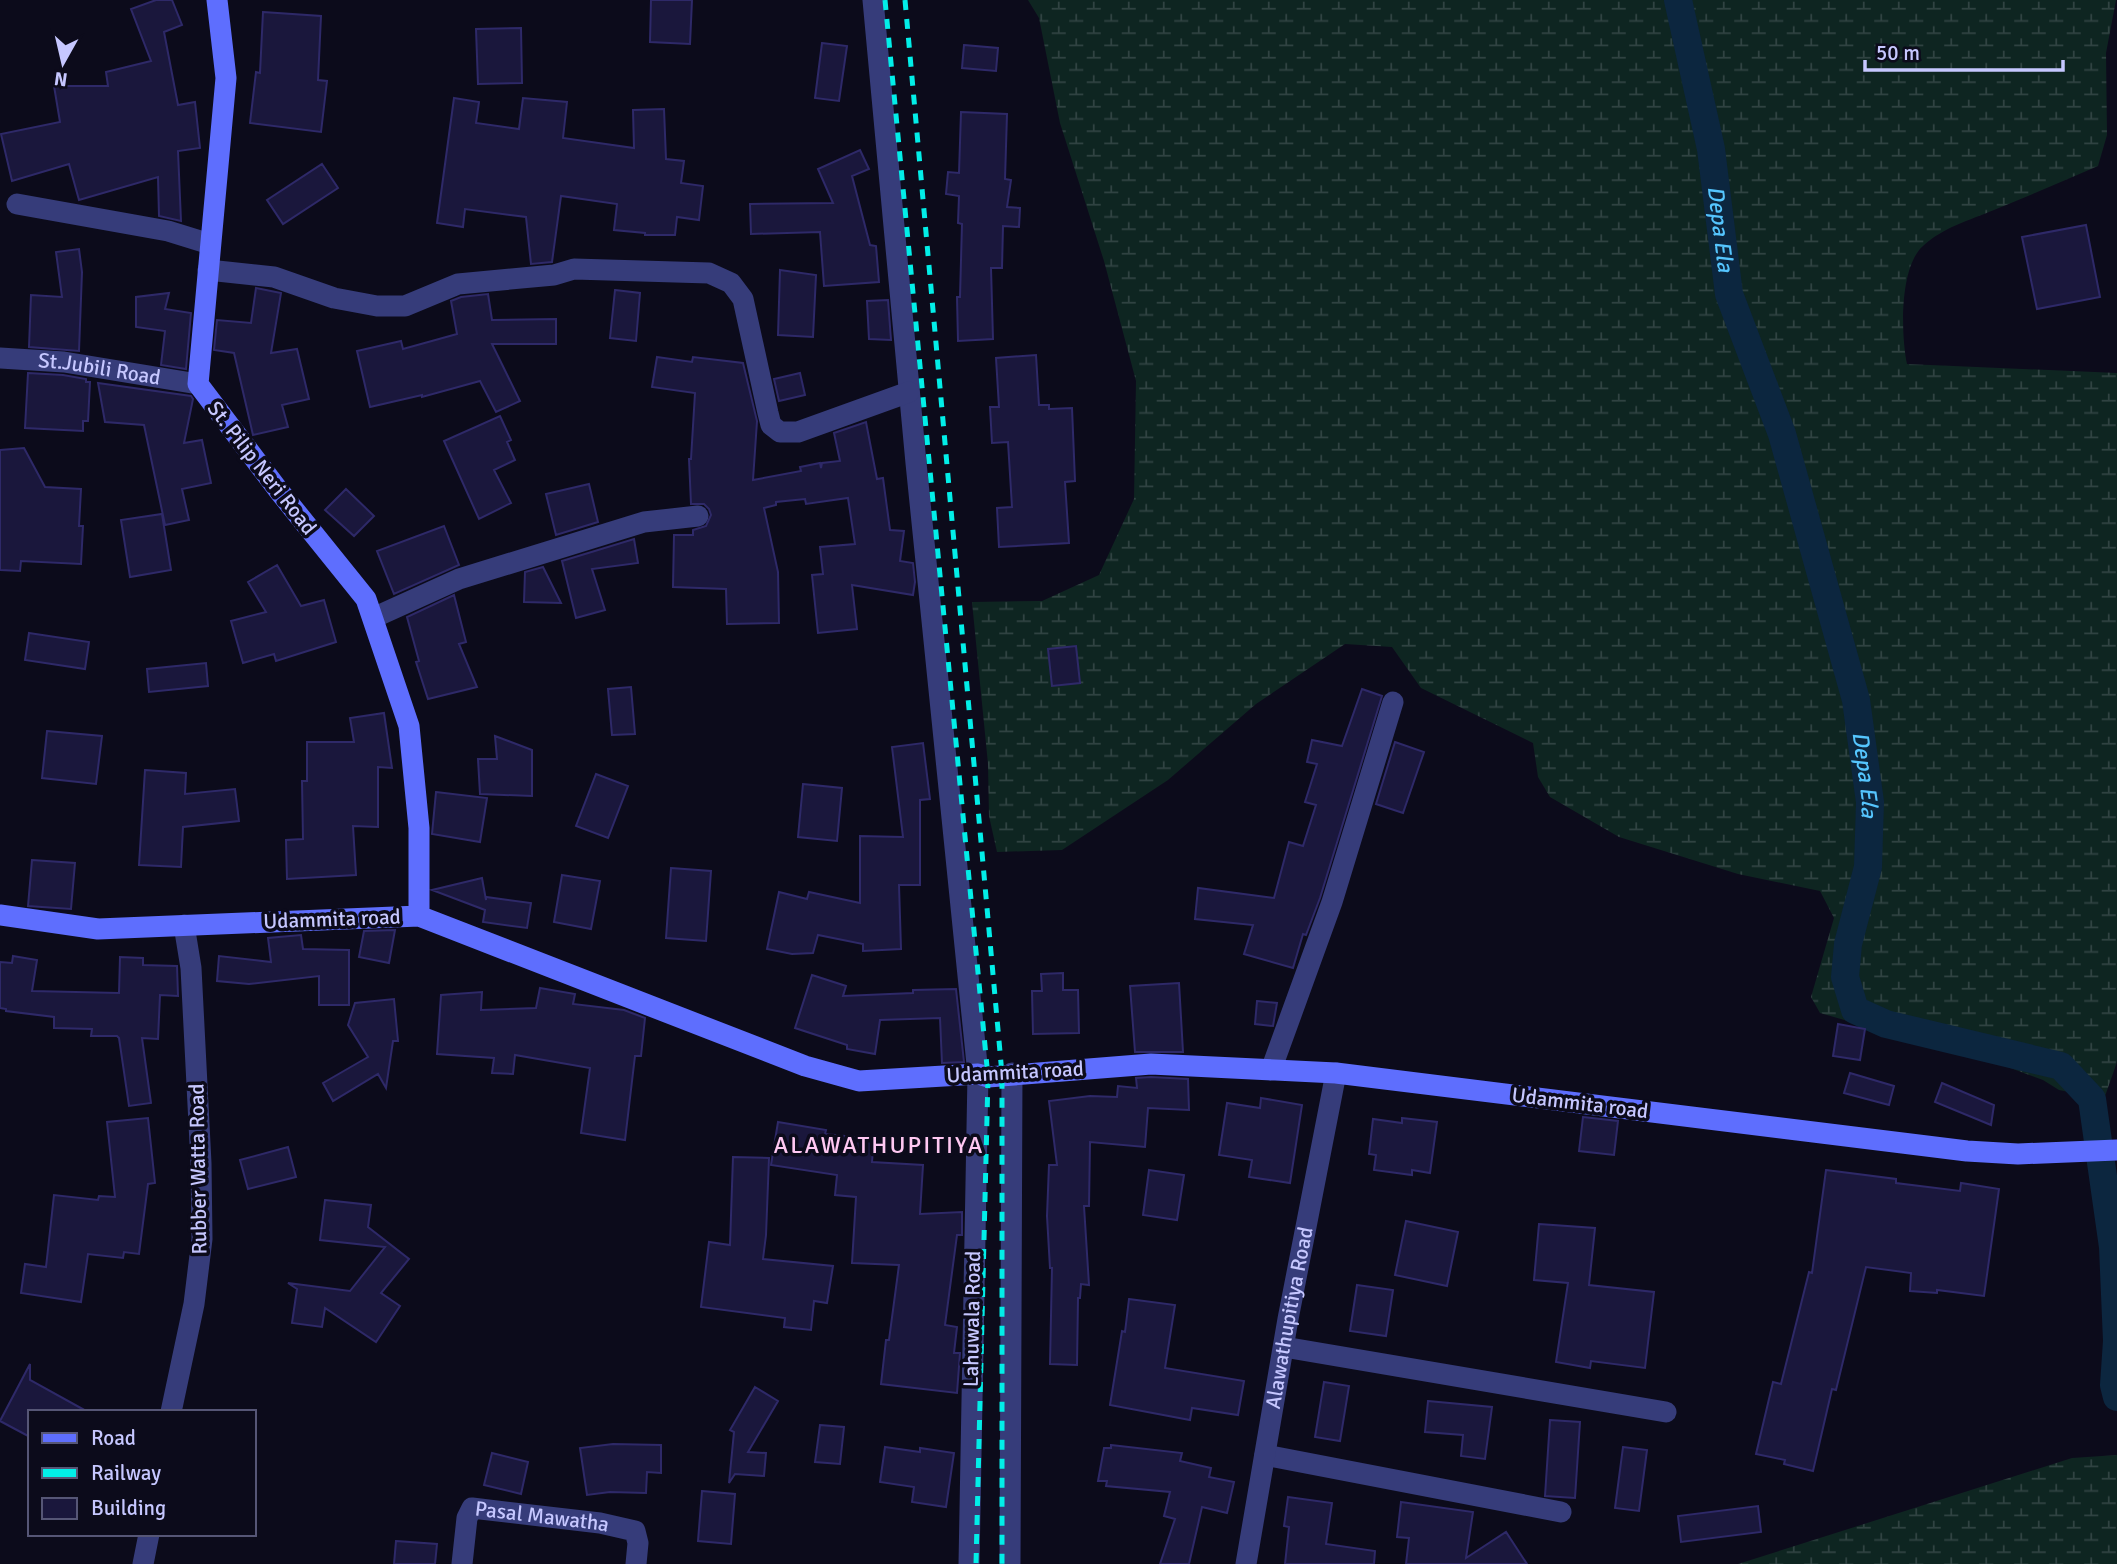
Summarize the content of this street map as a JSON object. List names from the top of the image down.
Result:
{
  "streets": {
    "street": [
      "St.Jubili Road",
      "St. Pilip Neri Road",
      "Udammita road",
      "Rubber Watta Road",
      "Alawathupitiya Road",
      "Lahuwala Road",
      "Pasal Mawatha"
    ]
  },
  "crossings": [
    ["St.Jubili Road", "St. Pilip Neri Road"],
    ["St. Pilip Neri Road", "Udammita road"],
    ["Udammita road", "Rubber Watta Road"],
    ["Udammita road", "Alawathupitiya Road"],
    ["Udammita road", "Lahuwala Road"]
  ],
  "districts": ["ALAWATHUPITIYA"],
  "water": ["Depa Ela"],
  "legend": ["Road", "Railway", "Building"],
  "scale_bar": "50 m",
  "north": "bottom"
}
